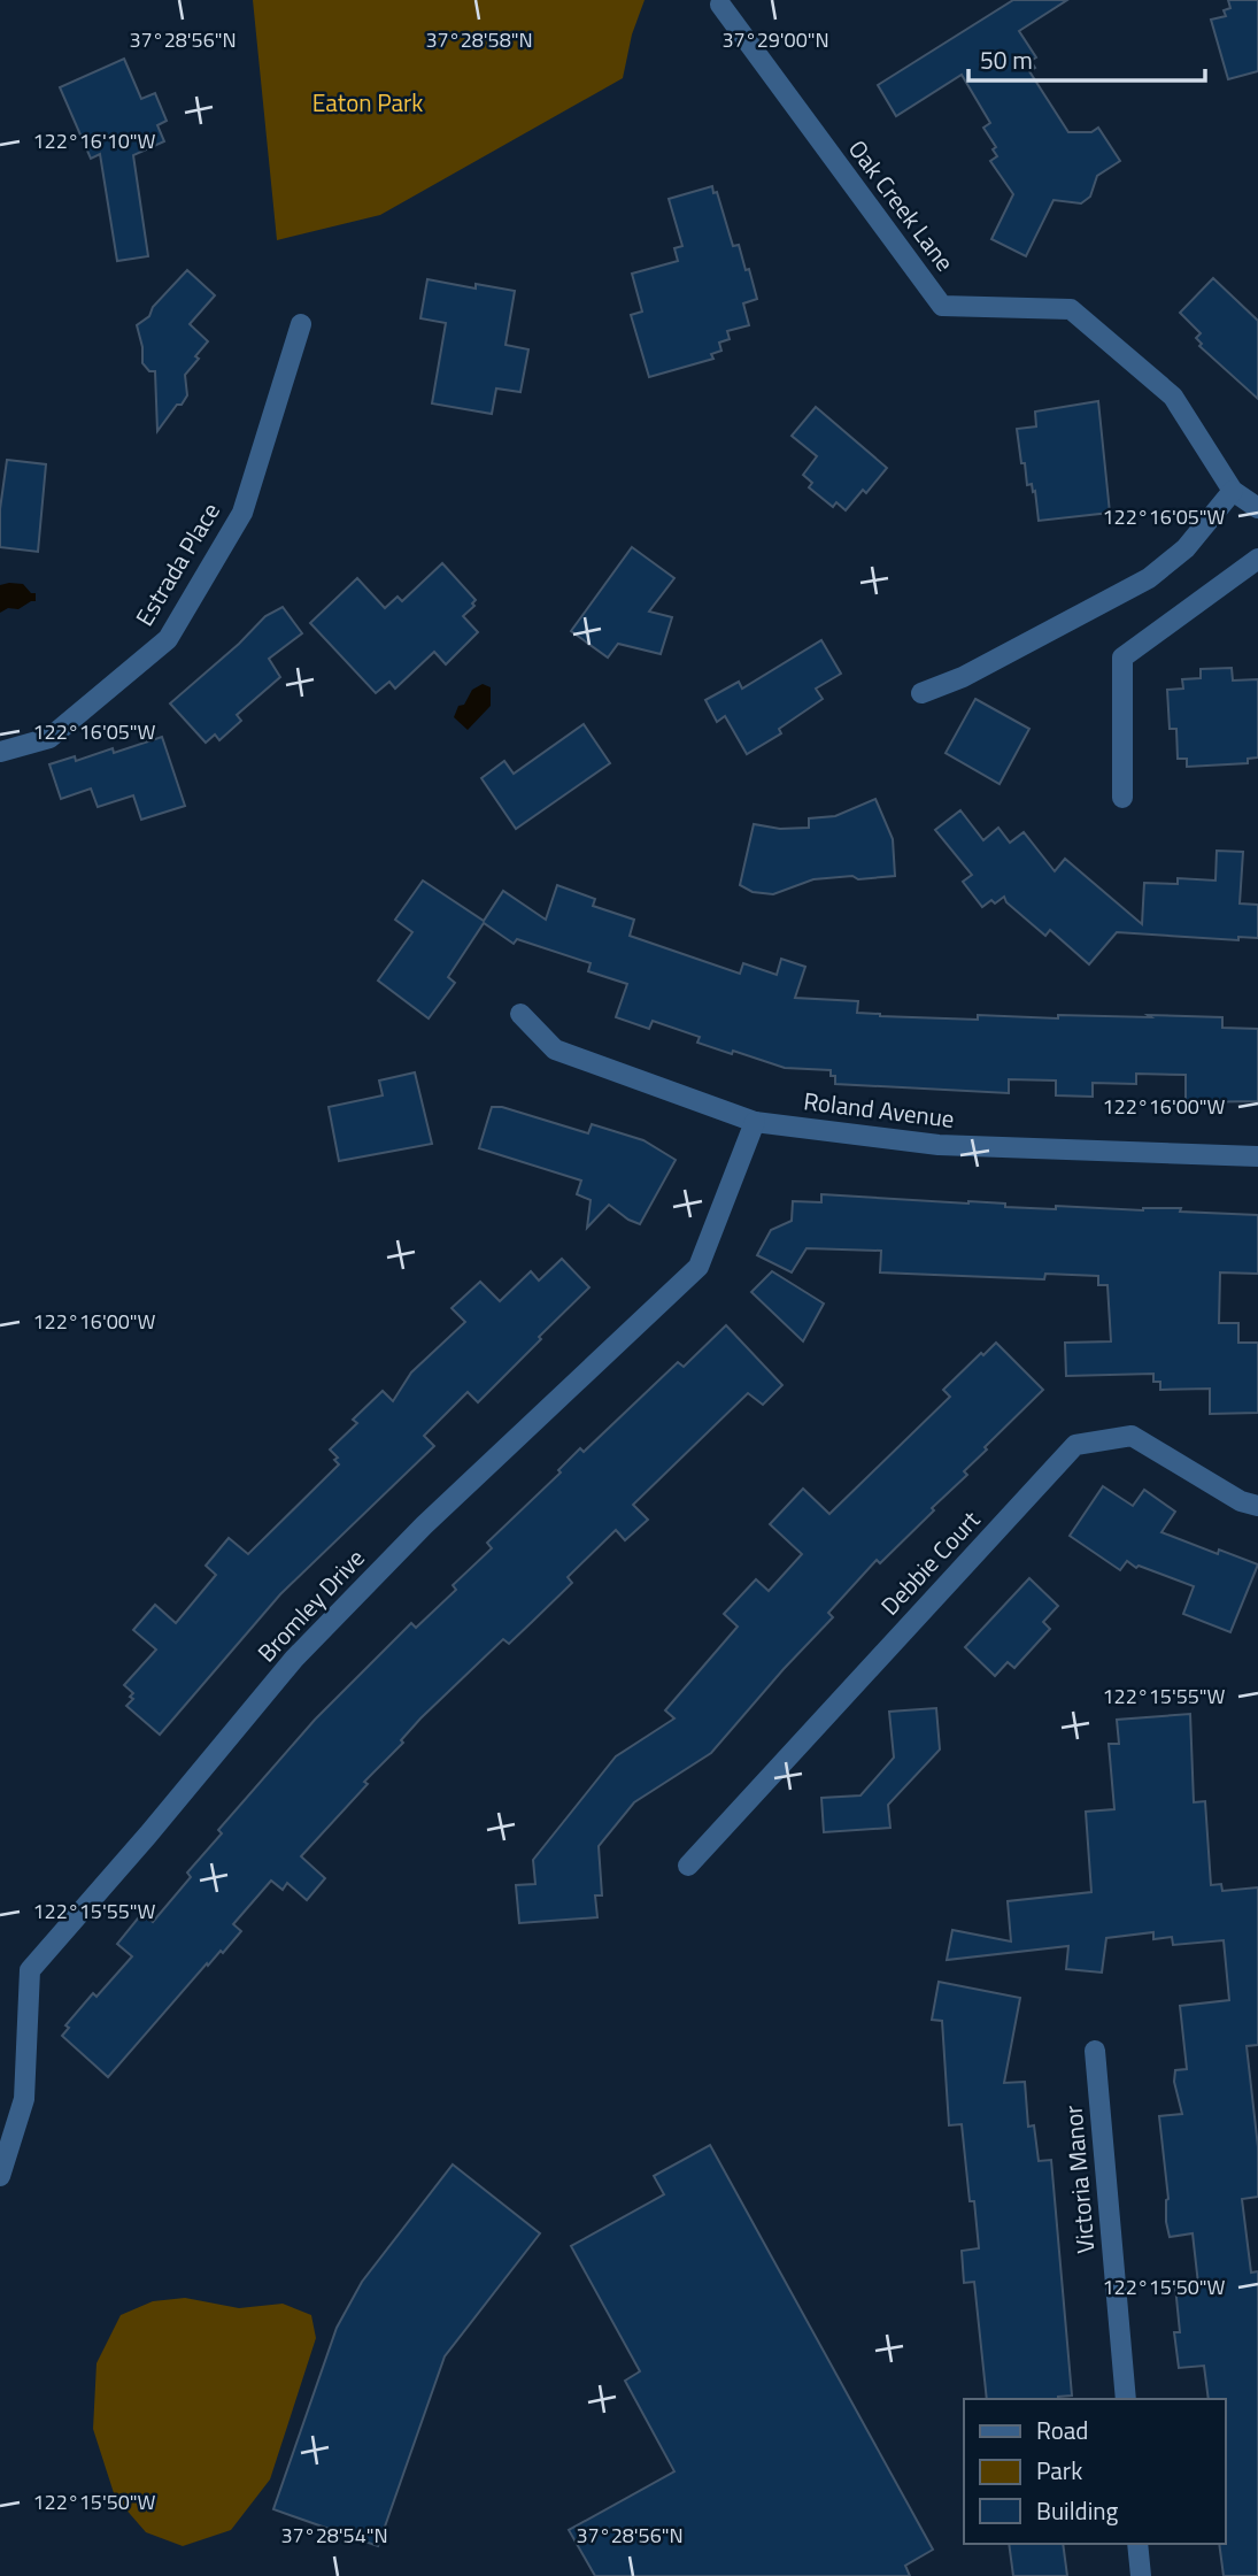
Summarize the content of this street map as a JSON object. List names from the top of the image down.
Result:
{
  "streets": {
    "street": [
      "Oak Creek Lane",
      "Estrada Place",
      "Roland Avenue",
      "Debbie Court",
      "Bromley Drive",
      "Victoria Manor"
    ]
  },
  "crossings": [
    ["Roland Avenue", "Bromley Drive"]
  ],
  "parks": ["Eaton Park"],
  "legend": ["Road", "Park", "Building"],
  "scale_bar": "50 m",
  "coordinates": [
    "37°28'56\"N",
    "37°28'58\"N",
    "37°29'00\"N",
    "122°16'10\"W",
    "122°16'05\"W",
    "122°16'00\"W",
    "122°15'55\"W",
    "122°15'50\"W",
    "37°28'54\"N"
  ]
}
